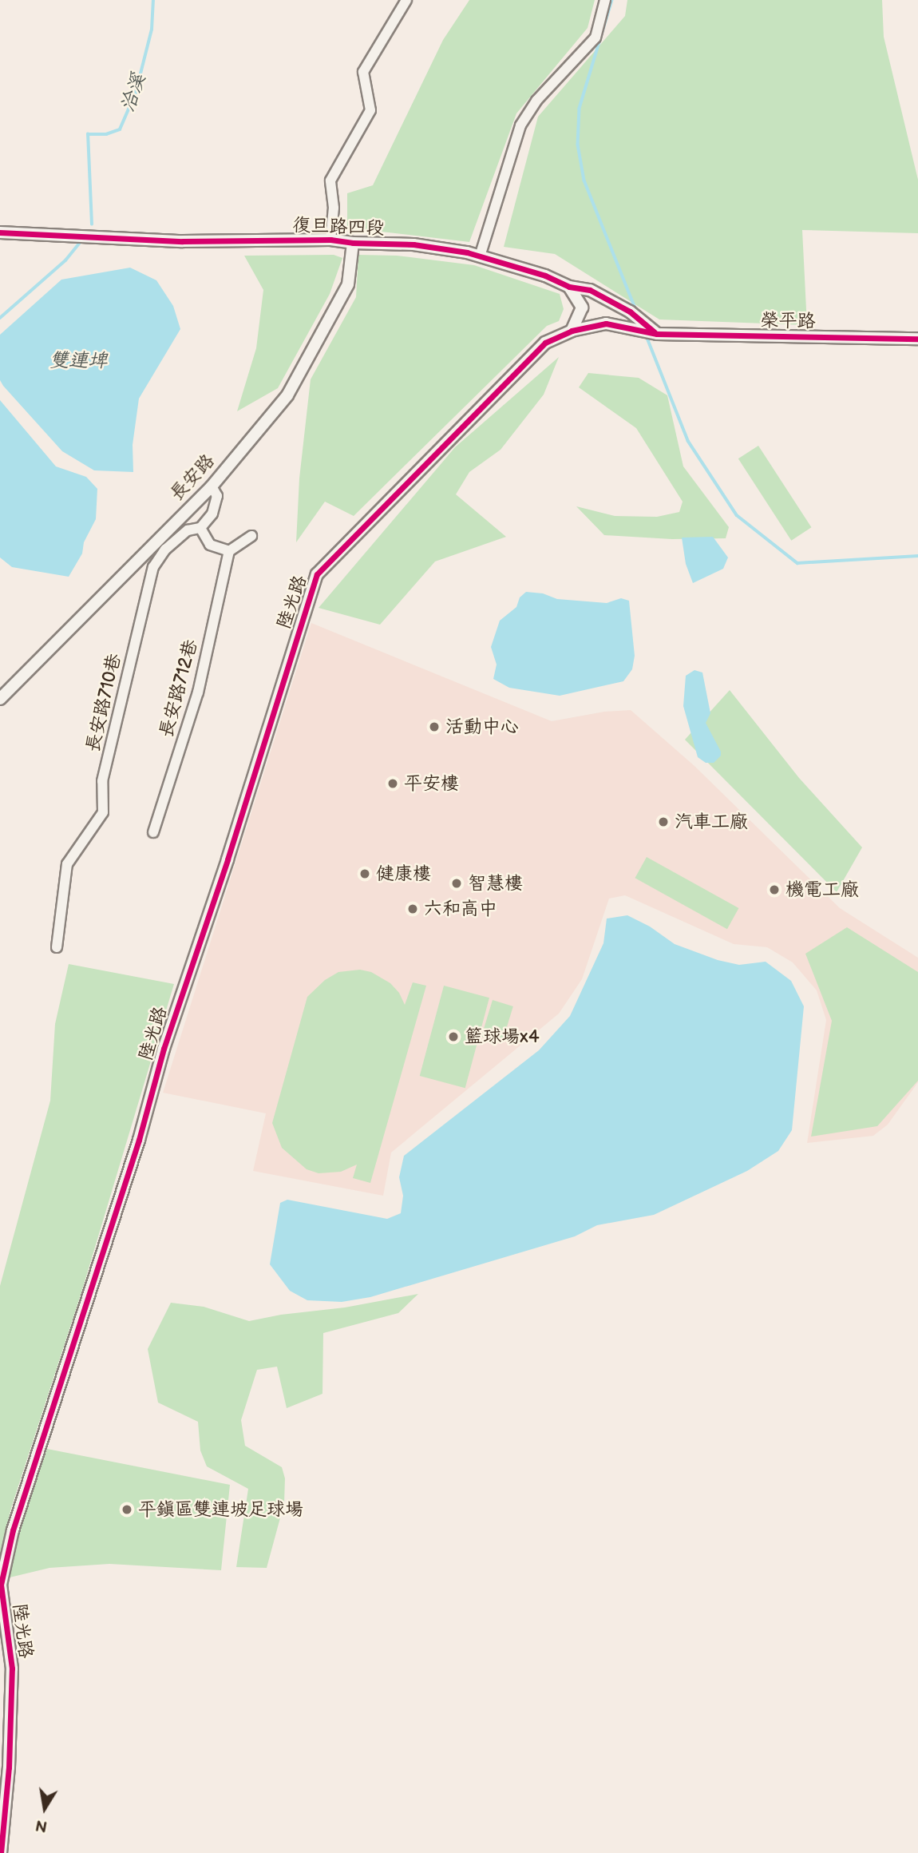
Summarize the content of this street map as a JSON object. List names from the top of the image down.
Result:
{
  "streets": {
    "street": [
      "復旦路四段",
      "榮平路",
      "長安路",
      "陸光路",
      "長安路712巷",
      "長安路710巷"
    ]
  },
  "crossings": [
    ["復旦路四段", "榮平路"],
    ["復旦路四段", "長安路"],
    ["復旦路四段", "陸光路"],
    ["榮平路", "陸光路"]
  ],
  "water": ["洽溪", "雙連埤"],
  "places": [
    "活動中心",
    "平安樓",
    "汽車工廠",
    "健康樓",
    "智慧樓",
    "機電工廠",
    "六和高中",
    "籃球場x4",
    "平鎮區雙連坡足球場"
  ],
  "north": "bottom"
}
